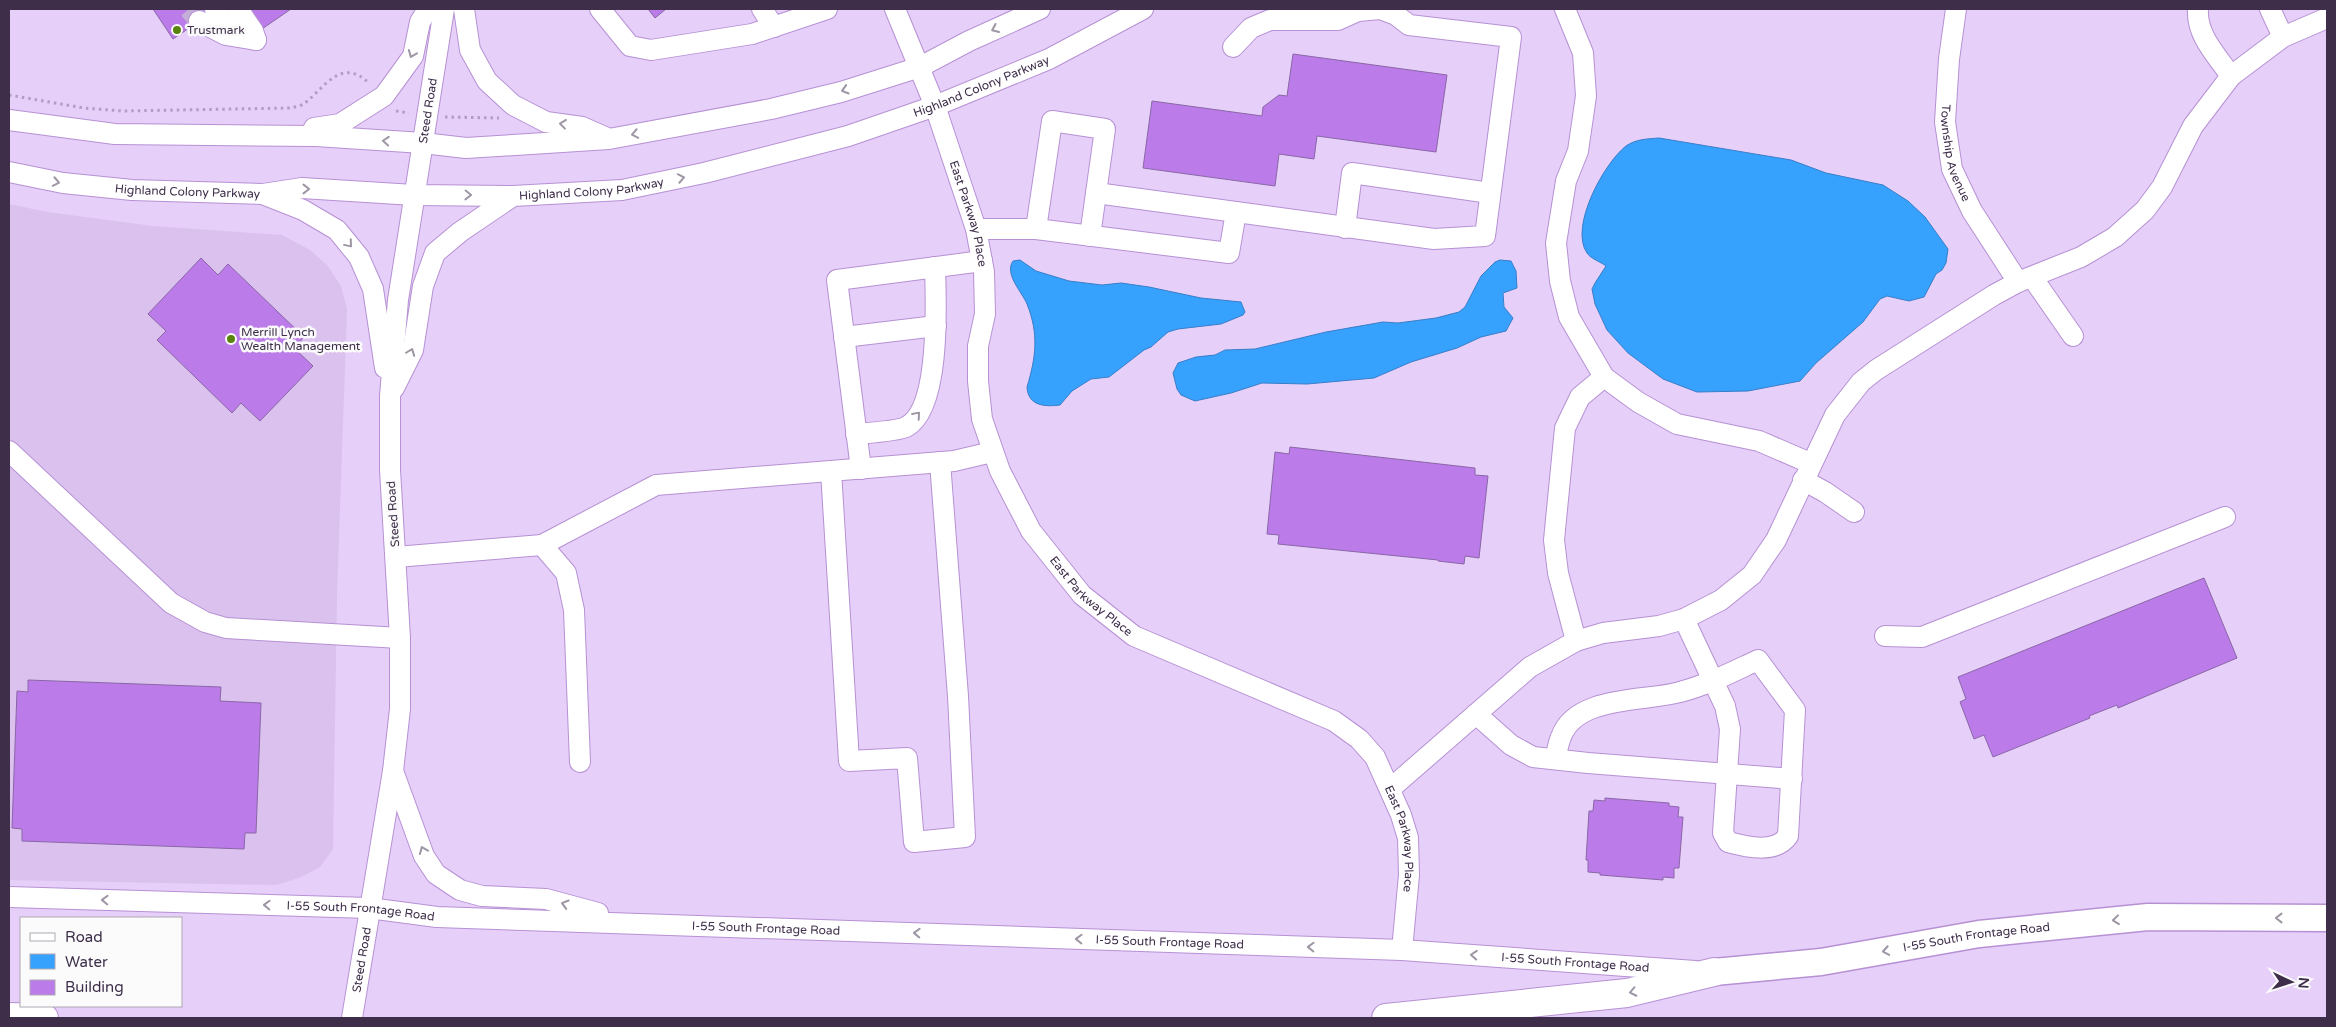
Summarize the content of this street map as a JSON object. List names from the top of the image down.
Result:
{
  "streets": {
    "main road": ["I-55 South Frontage Road"],
    "street": [
      "Highland Colony Parkway",
      "Steed Road",
      "Township Avenue",
      "East Parkway Place"
    ]
  },
  "crossings": [
    ["Highland Colony Parkway", "Steed Road"],
    ["Highland Colony Parkway", "East Parkway Place"],
    ["Steed Road", "I-55 South Frontage Road"],
    ["East Parkway Place", "I-55 South Frontage Road"]
  ],
  "one_way": ["I-55 South Frontage Road"],
  "places": ["Trustmark", "Merrill Lynch Wealth Management"],
  "legend": ["Road", "Water", "Building"],
  "north": "right"
}
